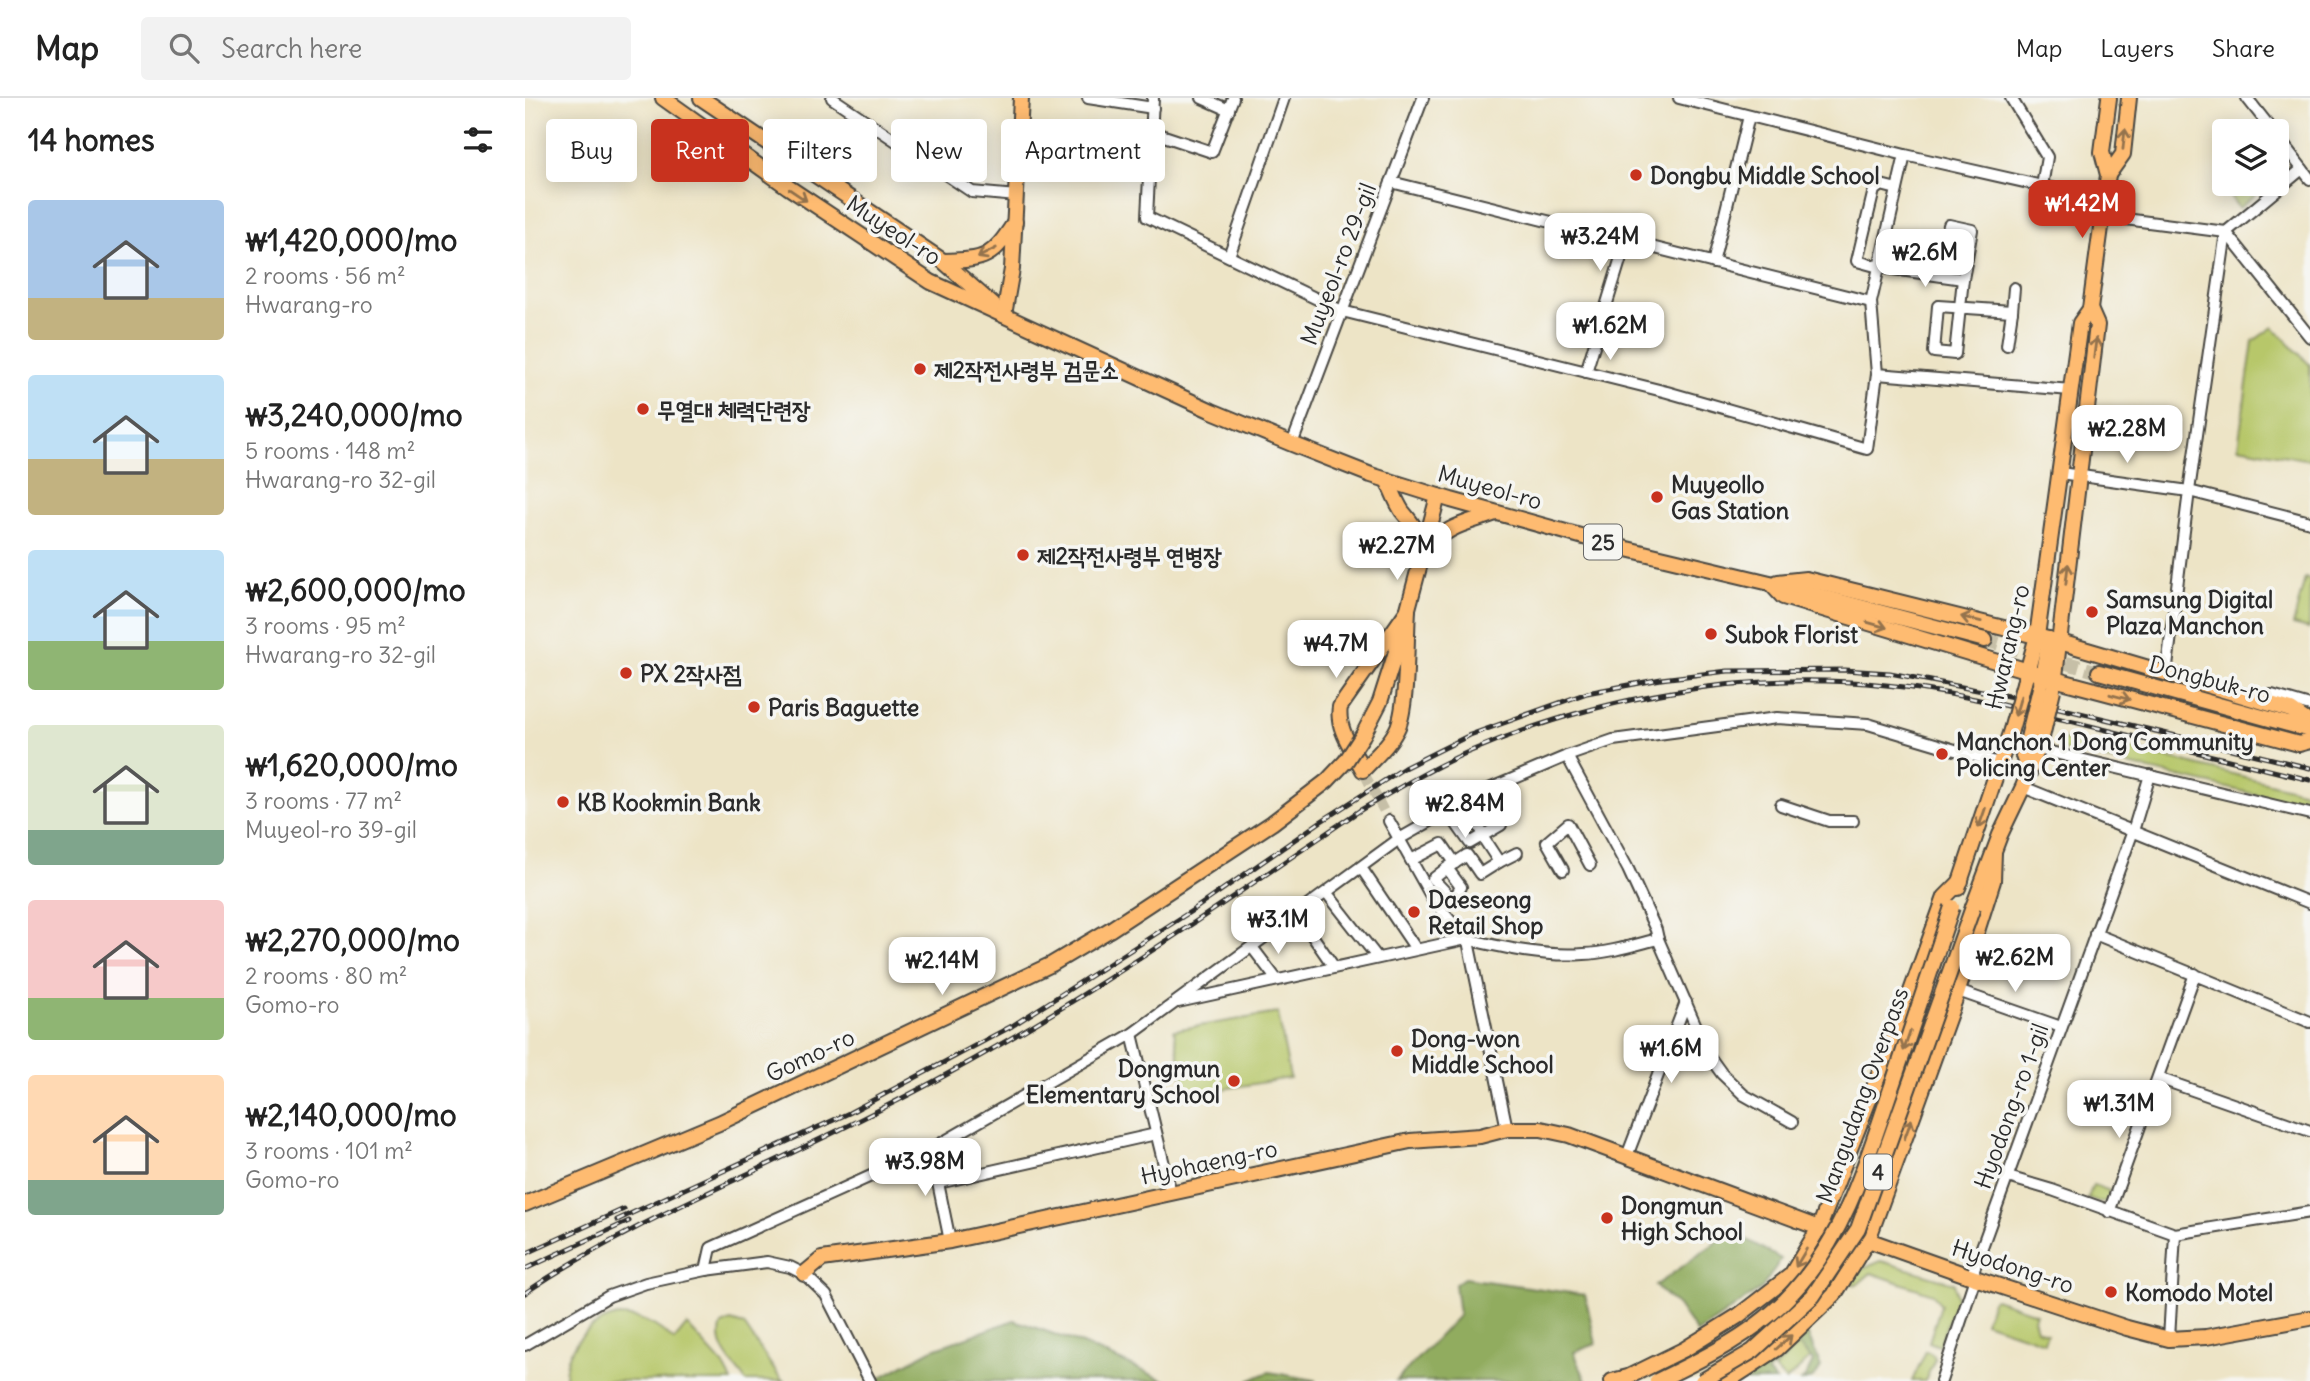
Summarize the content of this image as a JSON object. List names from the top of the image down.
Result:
{
  "streets": {
    "main road": [
      "Muyeol-ro",
      "25",
      "Hwarang-ro",
      "Dongbuk-ro",
      "Gomo-ro",
      "Mangudang Overpass",
      "Hyohaeng-ro",
      "4",
      "Hyodong-ro"
    ],
    "street": ["Muyeol-ro 29-gil", "Hyodong-ro 1-gil"]
  },
  "crossings": [
    ["Muyeol-ro", "Muyeol-ro 29-gil"],
    ["Hwarang-ro", "Mangudang Overpass"],
    ["Hwarang-ro", "4"],
    ["Mangudang Overpass", "4"],
    ["Hyodong-ro 1-gil", "Hyodong-ro"],
    ["Hyohaeng-ro", "Hyodong-ro"]
  ],
  "places": [
    "Dongbu Middle School",
    "제2작전사령부 검문소",
    "무열대 체력단련장",
    "Muyeollo Gas Station",
    "제2작전사령부 연병장",
    "Samsung Digital Plaza Manchon",
    "Subok Florist",
    "PX 2작사점",
    "Paris Baguette",
    "Manchon 1 Dong Community Policing Center",
    "KB Kookmin Bank",
    "Daeseong Retail Shop",
    "Dong-won Middle School",
    "Dongmun Elementary School",
    "Dongmun High School",
    "Komodo Motel"
  ],
  "page": {
    "header": "Map",
    "search": "Search here",
    "nav": ["Map", "Layers", "Share"],
    "heading": "14 homes",
    "chip": [
      "Buy",
      "Rent",
      "Filters",
      "New",
      "Apartment"
    ],
    "price": [
      "₩1.42M",
      "₩3.24M",
      "₩2.6M",
      "₩1.62M",
      "₩2.28M",
      "₩2.27M",
      "₩4.7M",
      "₩2.84M",
      "₩3.1M",
      "₩2.62M",
      "₩2.14M",
      "₩1.6M",
      "₩1.31M",
      "₩3.98M"
    ],
    "list": [
      {
        "name": "₩1,420,000/mo",
        "note": "2 rooms · 56 m² · Hwarang-ro"
      },
      {
        "name": "₩3,240,000/mo",
        "note": "5 rooms · 148 m² · Hwarang-ro 32-gil"
      },
      {
        "name": "₩2,600,000/mo",
        "note": "3 rooms · 95 m² · Hwarang-ro 32-gil"
      },
      {
        "name": "₩1,620,000/mo",
        "note": "3 rooms · 77 m² · Muyeol-ro 39-gil"
      },
      {
        "name": "₩2,270,000/mo",
        "note": "2 rooms · 80 m² · Gomo-ro"
      },
      {
        "name": "₩2,140,000/mo",
        "note": "3 rooms · 101 m² · Gomo-ro"
      }
    ]
  }
}
